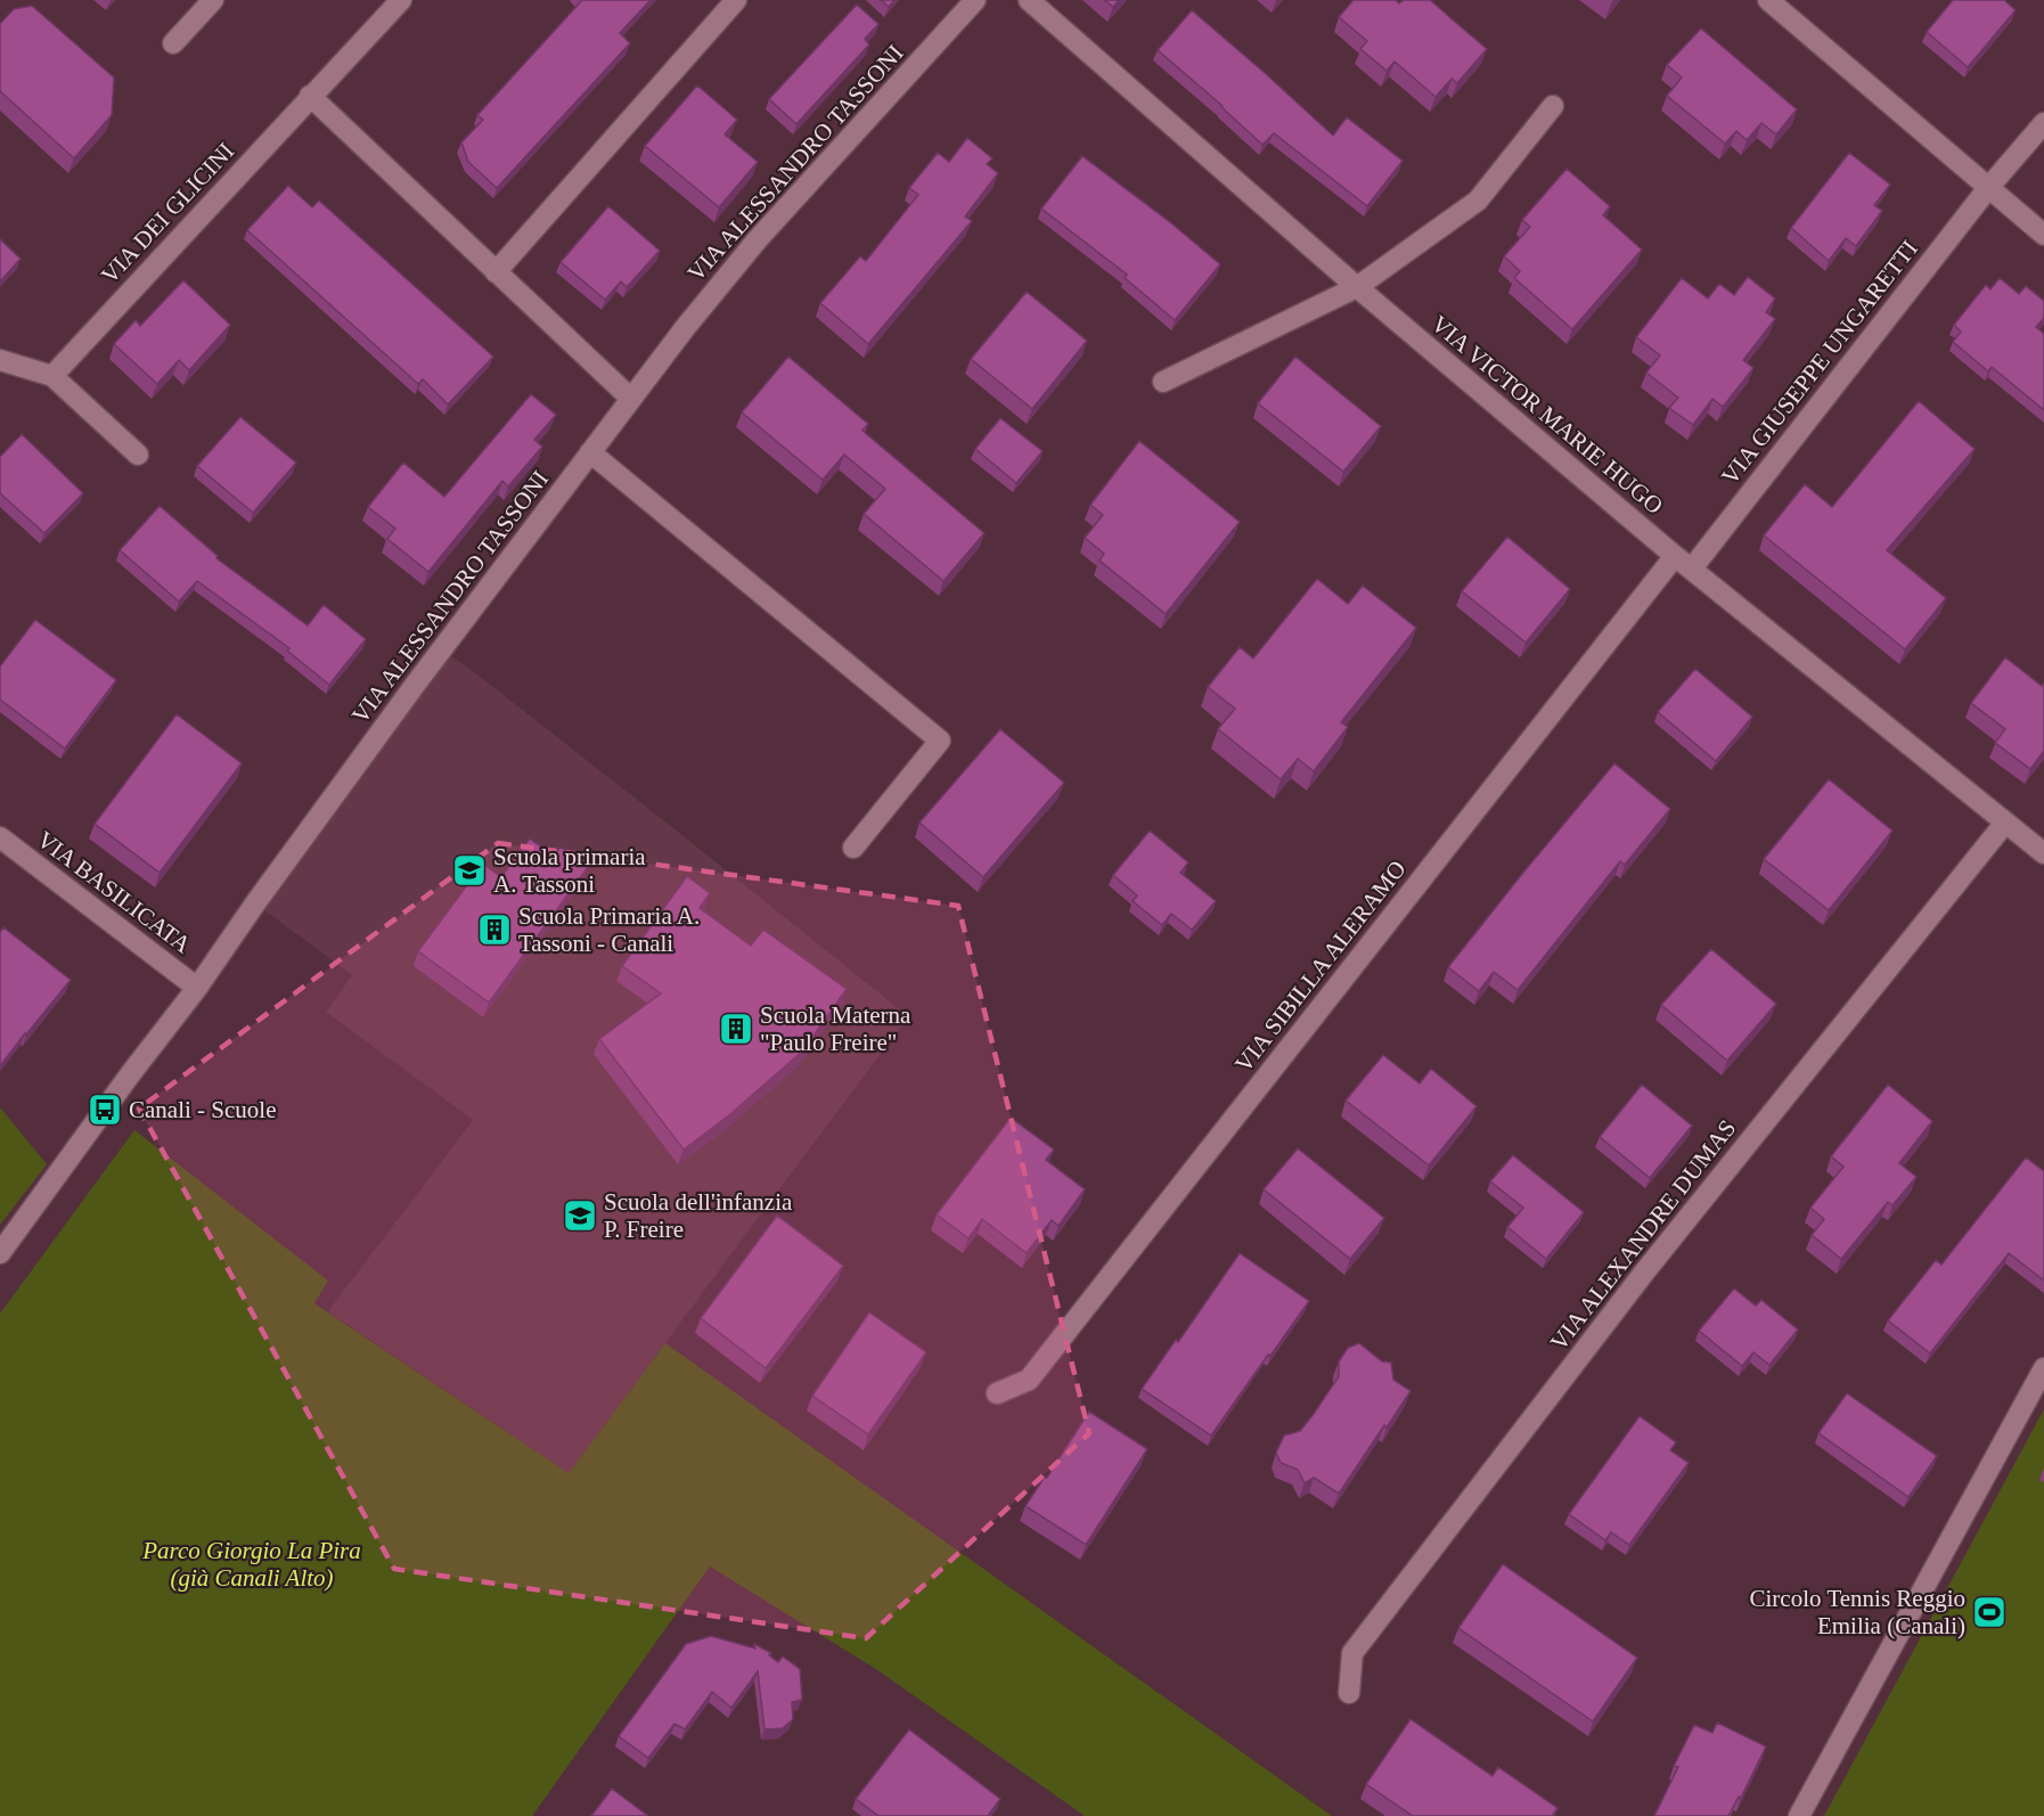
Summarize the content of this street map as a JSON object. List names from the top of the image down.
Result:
{
  "streets": {
    "street": [
      "VIA ALESSANDRO TASSONI",
      "VIA DEI GLICINI",
      "VIA GIUSEPPE UNGARETTI",
      "VIA VICTOR MARIE HUGO",
      "VIA BASILICATA",
      "VIA SIBILLA ALERAMO",
      "VIA ALEXANDRE DUMAS"
    ]
  },
  "crossings": [
    ["VIA ALESSANDRO TASSONI", "VIA BASILICATA"],
    ["VIA GIUSEPPE UNGARETTI", "VIA VICTOR MARIE HUGO"],
    ["VIA GIUSEPPE UNGARETTI", "VIA SIBILLA ALERAMO"],
    ["VIA VICTOR MARIE HUGO", "VIA SIBILLA ALERAMO"],
    ["VIA VICTOR MARIE HUGO", "VIA ALEXANDRE DUMAS"]
  ],
  "parks": ["Parco Giorgio La Pira (già Canali Alto)"],
  "places": {
    "school or university": ["Scuola primaria A. Tassoni", "Scuola dell'infanzia P. Freire"],
    "building": ["Scuola Primaria A. Tassoni - Canali", "Scuola Materna \"Paulo Freire\""],
    "bus stop": ["Canali - Scuole"],
    "sports": ["Circolo Tennis Reggio Emilia (Canali)"]
  }
}
